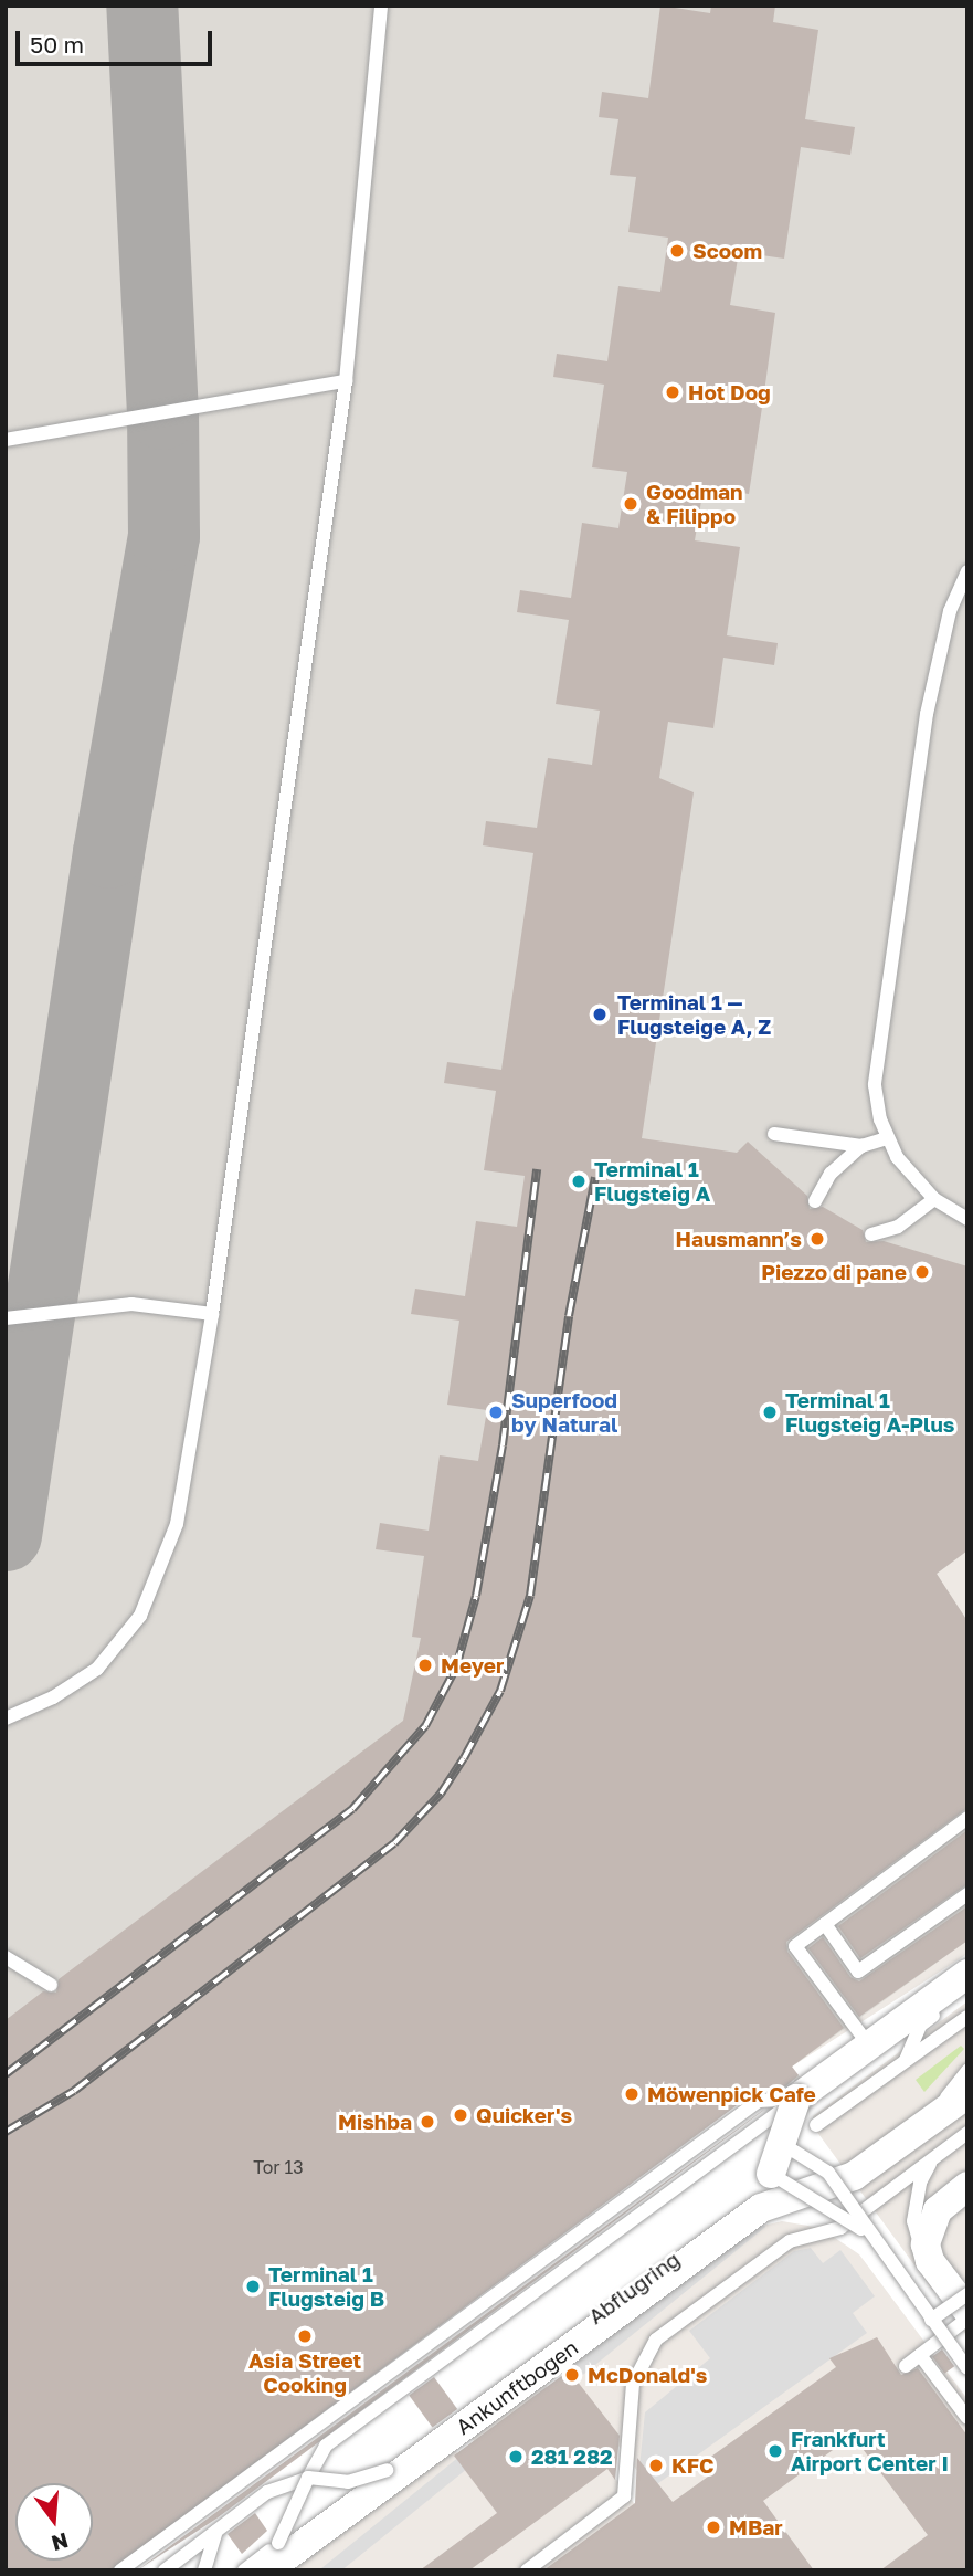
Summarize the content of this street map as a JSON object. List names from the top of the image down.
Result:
{
  "streets": {
    "street": ["Abflugring", "Ankunftbogen"]
  },
  "places": [
    "Scoom",
    "Hot Dog",
    "Goodman & Filippo",
    "Terminal 1 — Flugsteige A, Z",
    "Terminal 1 Flugsteig A",
    "Hausmann’s",
    "Piezzo di pane",
    "Superfood by Natural",
    "Terminal 1 Flugsteig A-Plus",
    "Meyer",
    "Möwenpick Cafe",
    "Quicker's",
    "Mishba",
    "Terminal 1 Flugsteig B",
    "Asia Street Cooking",
    "McDonald's",
    "Frankfurt Airport Center I",
    "281 282",
    "KFC",
    "MBar"
  ],
  "house_numbers": ["Tor 13"],
  "scale_bar": "50 m",
  "north": "bottom"
}
